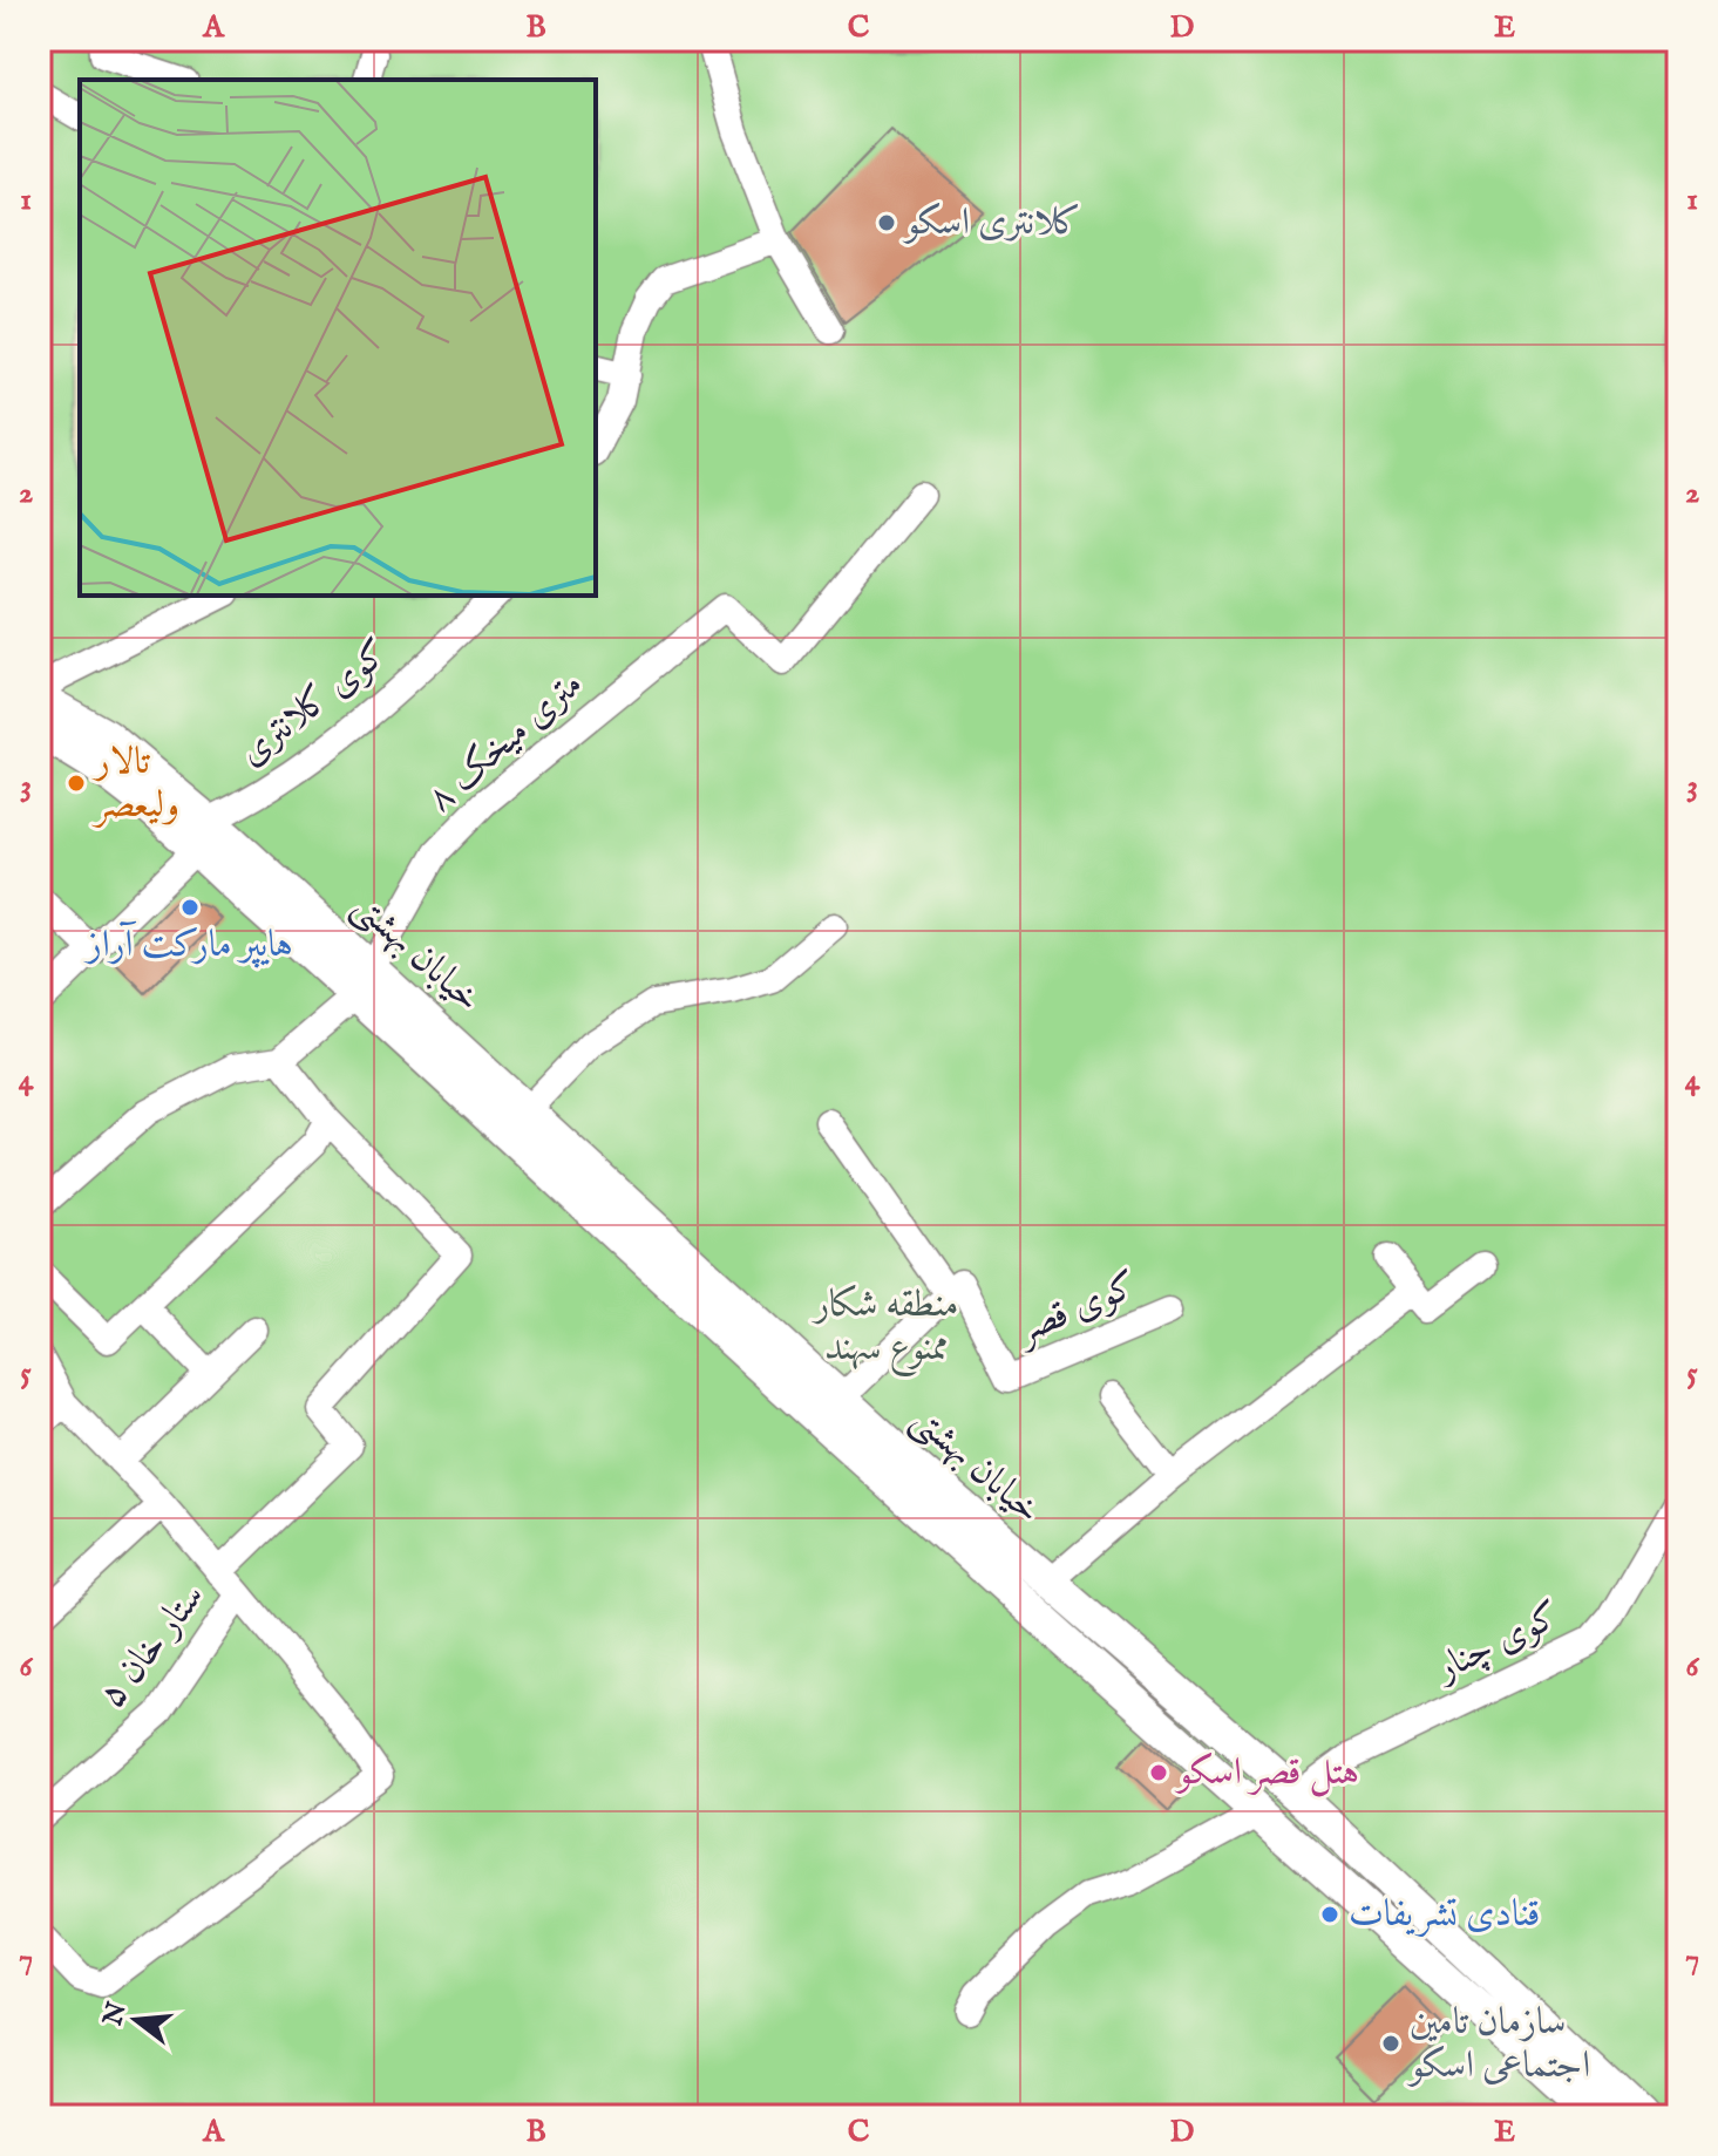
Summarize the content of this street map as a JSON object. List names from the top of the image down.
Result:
{
  "streets": {
    "main road": ["خیابان بهشتی"],
    "street": [
      "کوی کلانتری",
      "۸ متری میخک",
      "کوی قصر",
      "کوی چنار",
      "ستار خان ۵"
    ]
  },
  "crossings": [
    ["کوی کلانتری", "خیابان بهشتی"],
    ["۸ متری میخک", "خیابان بهشتی"],
    ["خیابان بهشتی", "کوی چنار"]
  ],
  "parks": ["منطقه شکار ممنوع سهند"],
  "places": [
    "کلانتری اسکو",
    "تالار ولیعصر",
    "هایپر مارکت آراز",
    "هتل قصر اسکو",
    "قنادی تشریفات",
    "سازمان تامین اجتماعی اسکو"
  ],
  "north": "left",
  "grid": {
    "columns": [
      "A",
      "B",
      "C",
      "D",
      "E"
    ],
    "rows": [
      "1",
      "2",
      "3",
      "4",
      "5",
      "6",
      "7"
    ]
  }
}
